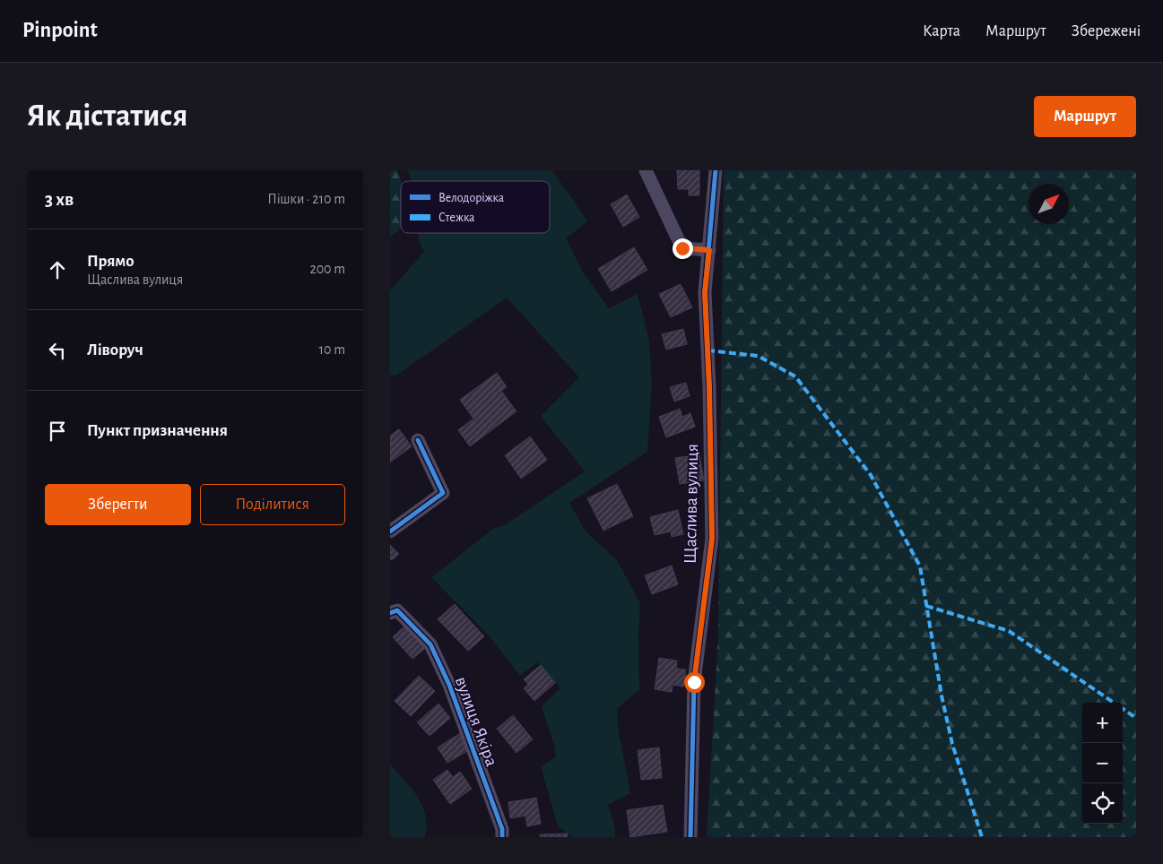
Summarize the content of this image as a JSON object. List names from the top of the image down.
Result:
{
  "streets": {
    "street": ["Щаслива вулиця", "вулиця Якіра"]
  },
  "legend": ["Велодоріжка", "Стежка"],
  "north": "top right",
  "page": {
    "header": "Pinpoint",
    "nav": ["Карта", "Маршрут", "Збережені"],
    "buttons": [
      "Маршрут",
      ["Зберегти", "Поділитися"]
    ],
    "title": "Як дістатися",
    "heading": ["3 хв", "Пішки · 210 m"],
    "list": [
      ["Прямо", "Щаслива вулиця", "200 m"],
      ["Ліворуч", "10 m"],
      "Пункт призначення"
    ],
    "map_buttons": ["+", "−"]
  }
}
